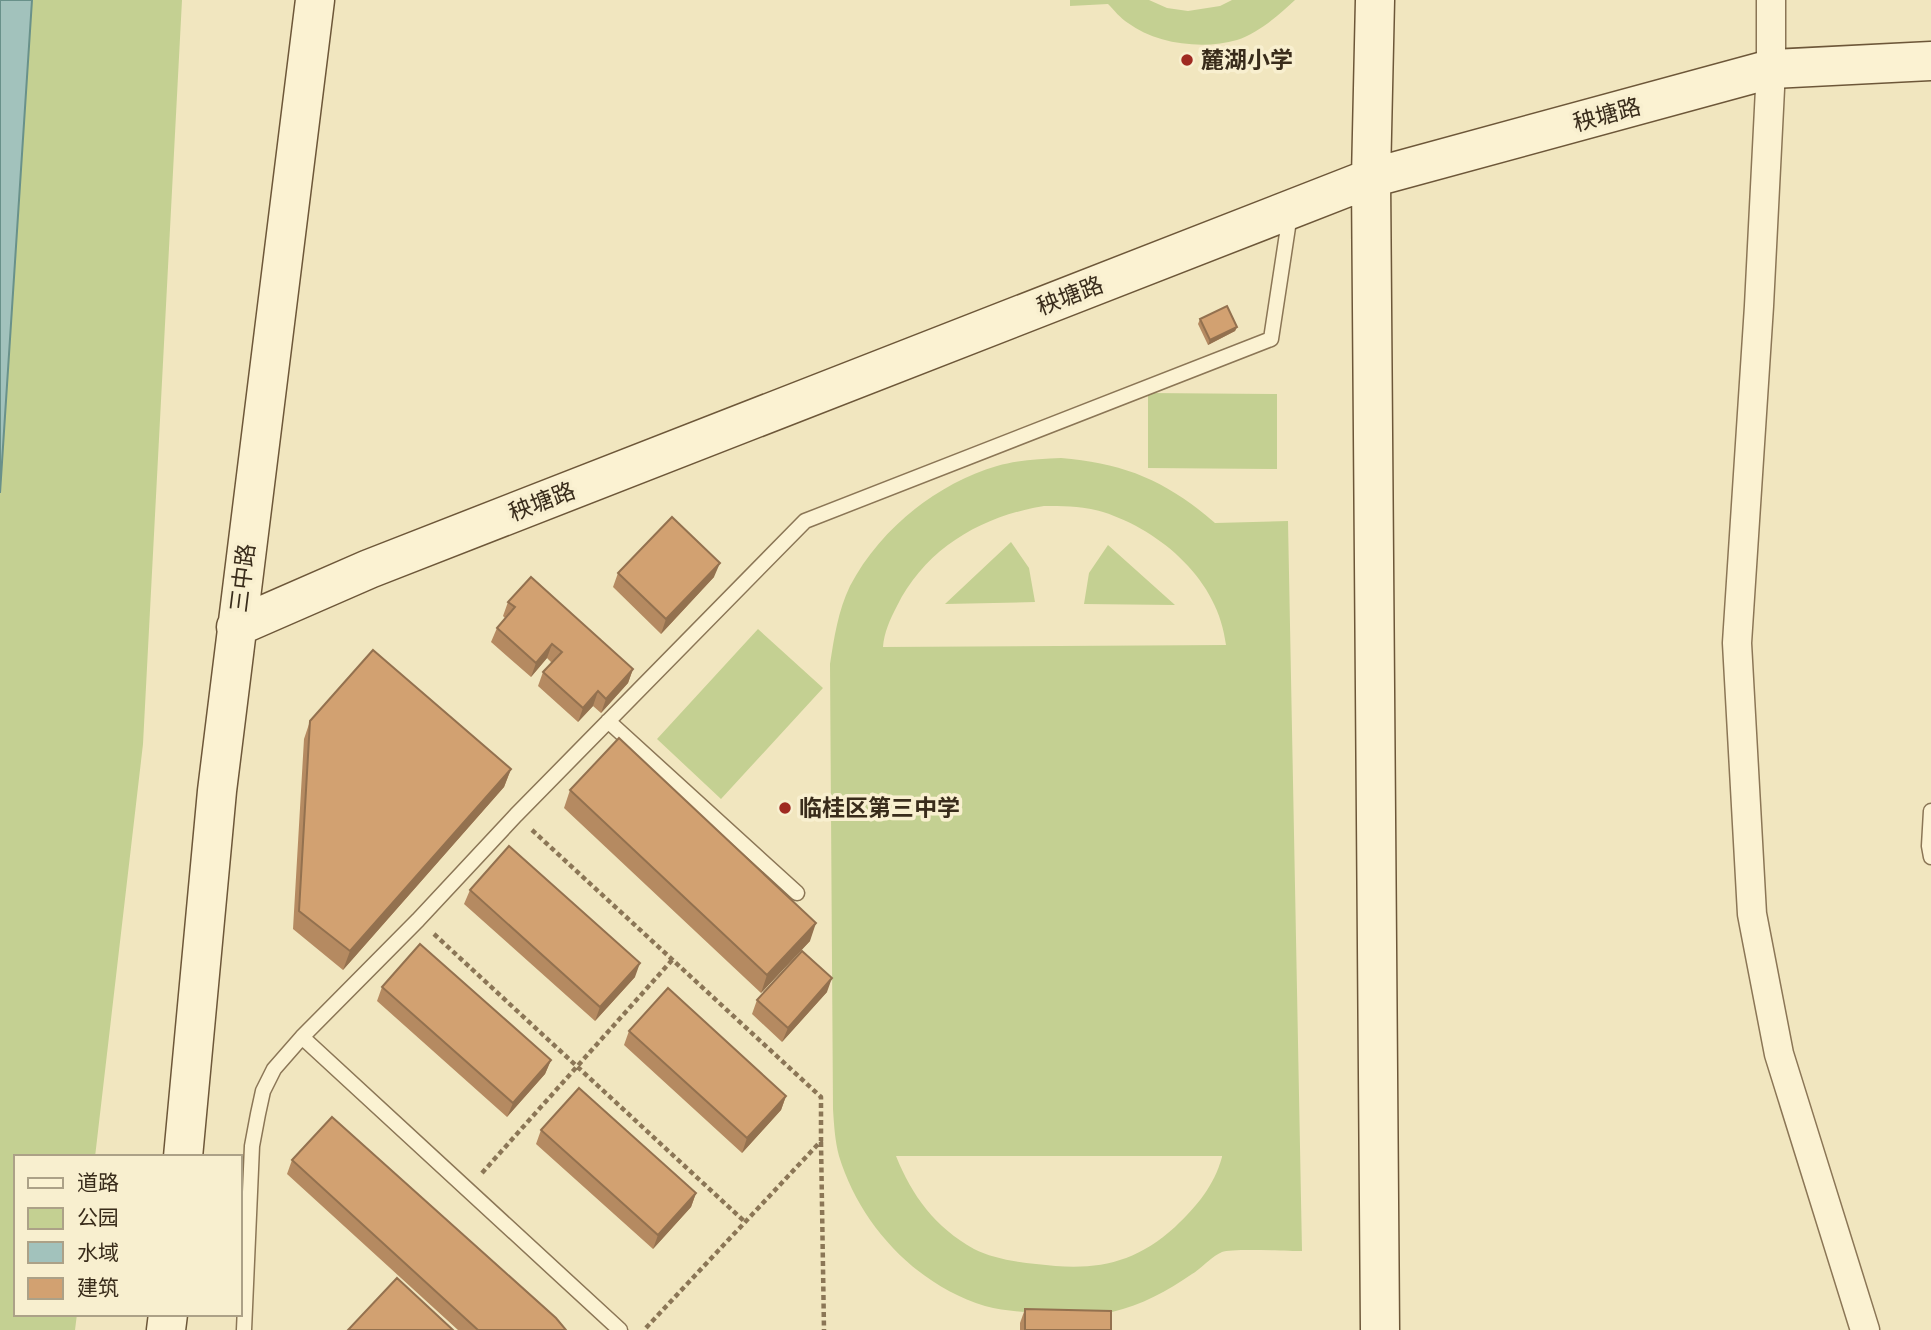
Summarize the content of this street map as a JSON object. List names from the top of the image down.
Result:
{
  "streets": {
    "main road": ["秧塘路", "三中路"]
  },
  "crossings": [
    ["秧塘路", "三中路"]
  ],
  "places": ["麓湖小学", "临桂区第三中学"],
  "legend": [
    "道路",
    "公园",
    "水域",
    "建筑"
  ]
}
